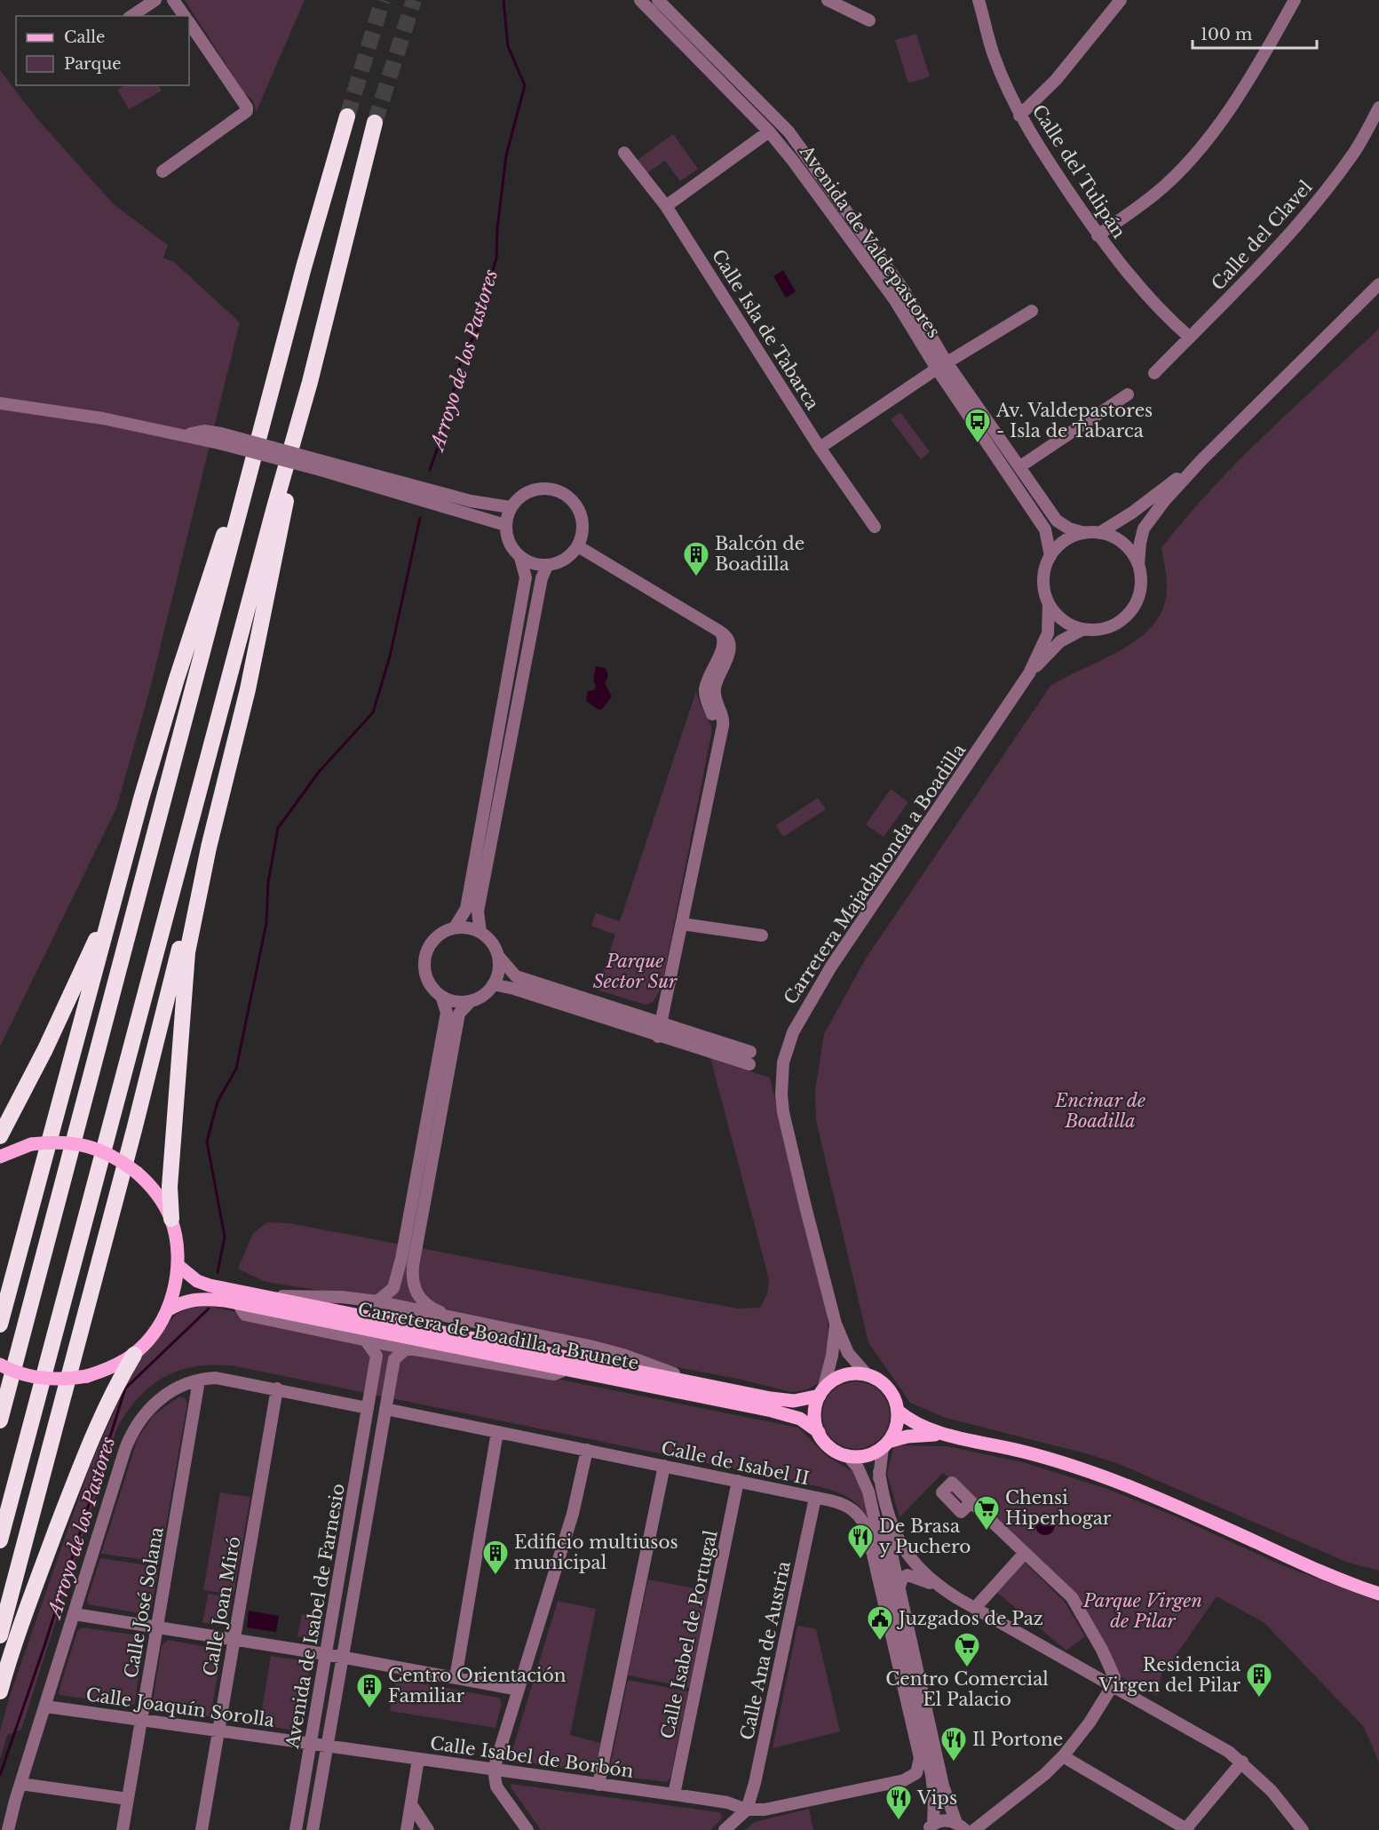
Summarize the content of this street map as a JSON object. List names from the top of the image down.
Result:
{
  "streets": {
    "main road": ["Carretera de Boadilla a Brunete"],
    "street": [
      "Calle del Tulipán",
      "Calle del Clavel",
      "Avenida de Valdepastores",
      "Calle Isla de Tabarca",
      "Carretera Majadahonda a Boadilla",
      "Calle de Isabel II",
      "Calle José Solana",
      "Calle Joan Miró",
      "Avenida de Isabel de Farnesio",
      "Calle Isabel de Portugal",
      "Calle Ana de Austria",
      "Calle Joaquín Sorolla",
      "Calle Isabel de Borbón"
    ]
  },
  "crossings": [
    ["Calle del Tulipán", "Calle del Clavel"],
    ["Avenida de Valdepastores", "Carretera Majadahonda a Boadilla"],
    ["Carretera Majadahonda a Boadilla", "Carretera de Boadilla a Brunete"],
    ["Calle de Isabel II", "Avenida de Isabel de Farnesio"],
    ["Calle de Isabel II", "Calle Isabel de Portugal"],
    ["Calle de Isabel II", "Calle Ana de Austria"],
    ["Calle de Isabel II", "Calle Isabel de Borbón"],
    ["Calle José Solana", "Calle Joaquín Sorolla"],
    ["Calle Joan Miró", "Calle Joaquín Sorolla"],
    ["Avenida de Isabel de Farnesio", "Calle Joaquín Sorolla"],
    ["Avenida de Isabel de Farnesio", "Calle Isabel de Borbón"],
    ["Calle Isabel de Portugal", "Calle Isabel de Borbón"],
    ["Calle Ana de Austria", "Calle Isabel de Borbón"],
    ["Calle Joaquín Sorolla", "Calle Isabel de Borbón"]
  ],
  "water": ["Arroyo de los Pastores"],
  "parks": ["Parque Sector Sur", "Encinar de Boadilla", "Parque Virgen de Pilar"],
  "places": {
    "bus stop": ["Av. Valdepastores - Isla de Tabarca"],
    "building": [
      "Balcón de Boadilla",
      "Edificio multiusos municipal",
      "Residencia Virgen del Pilar",
      "Centro Orientación Familiar"
    ],
    "supermarket": ["Chensi Hiperhogar", "Centro Comercial El Palacio"],
    "restaurant": ["De Brasa y Puchero", "Il Portone", "Vips"],
    "public building": ["Juzgados de Paz"]
  },
  "legend": ["Calle", "Parque"],
  "scale_bar": "100 m"
}
